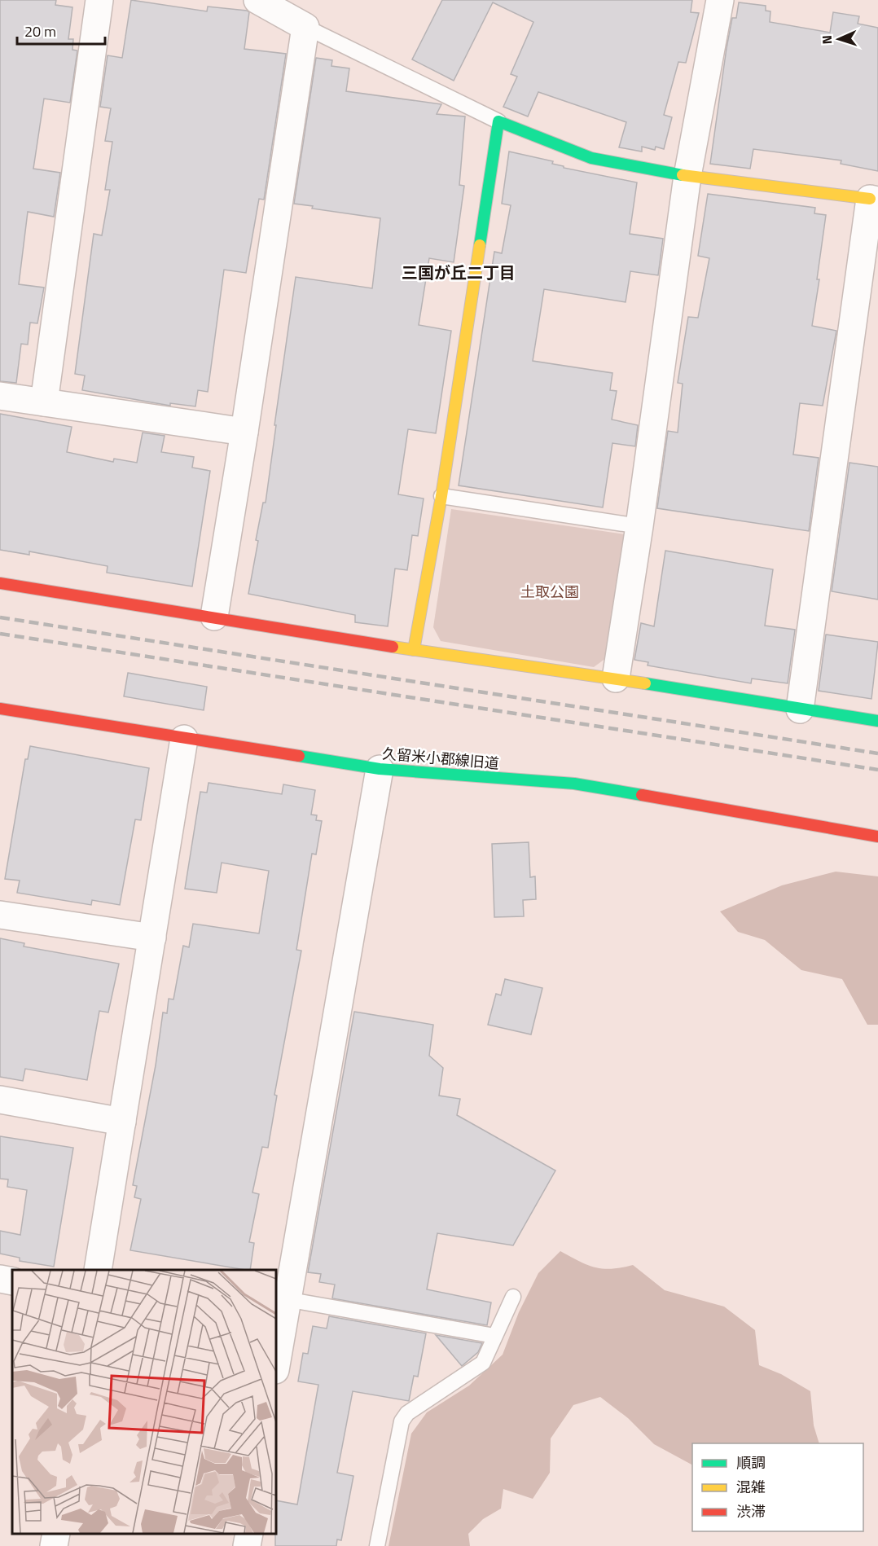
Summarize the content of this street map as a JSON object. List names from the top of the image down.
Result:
{
  "streets": {
    "street": ["久留米小郡線旧道"]
  },
  "districts": ["三国が丘二丁目"],
  "parks": ["土取公園"],
  "legend": ["順調", "混雑", "渋滞"],
  "scale_bar": "20 m",
  "north": "left"
}
